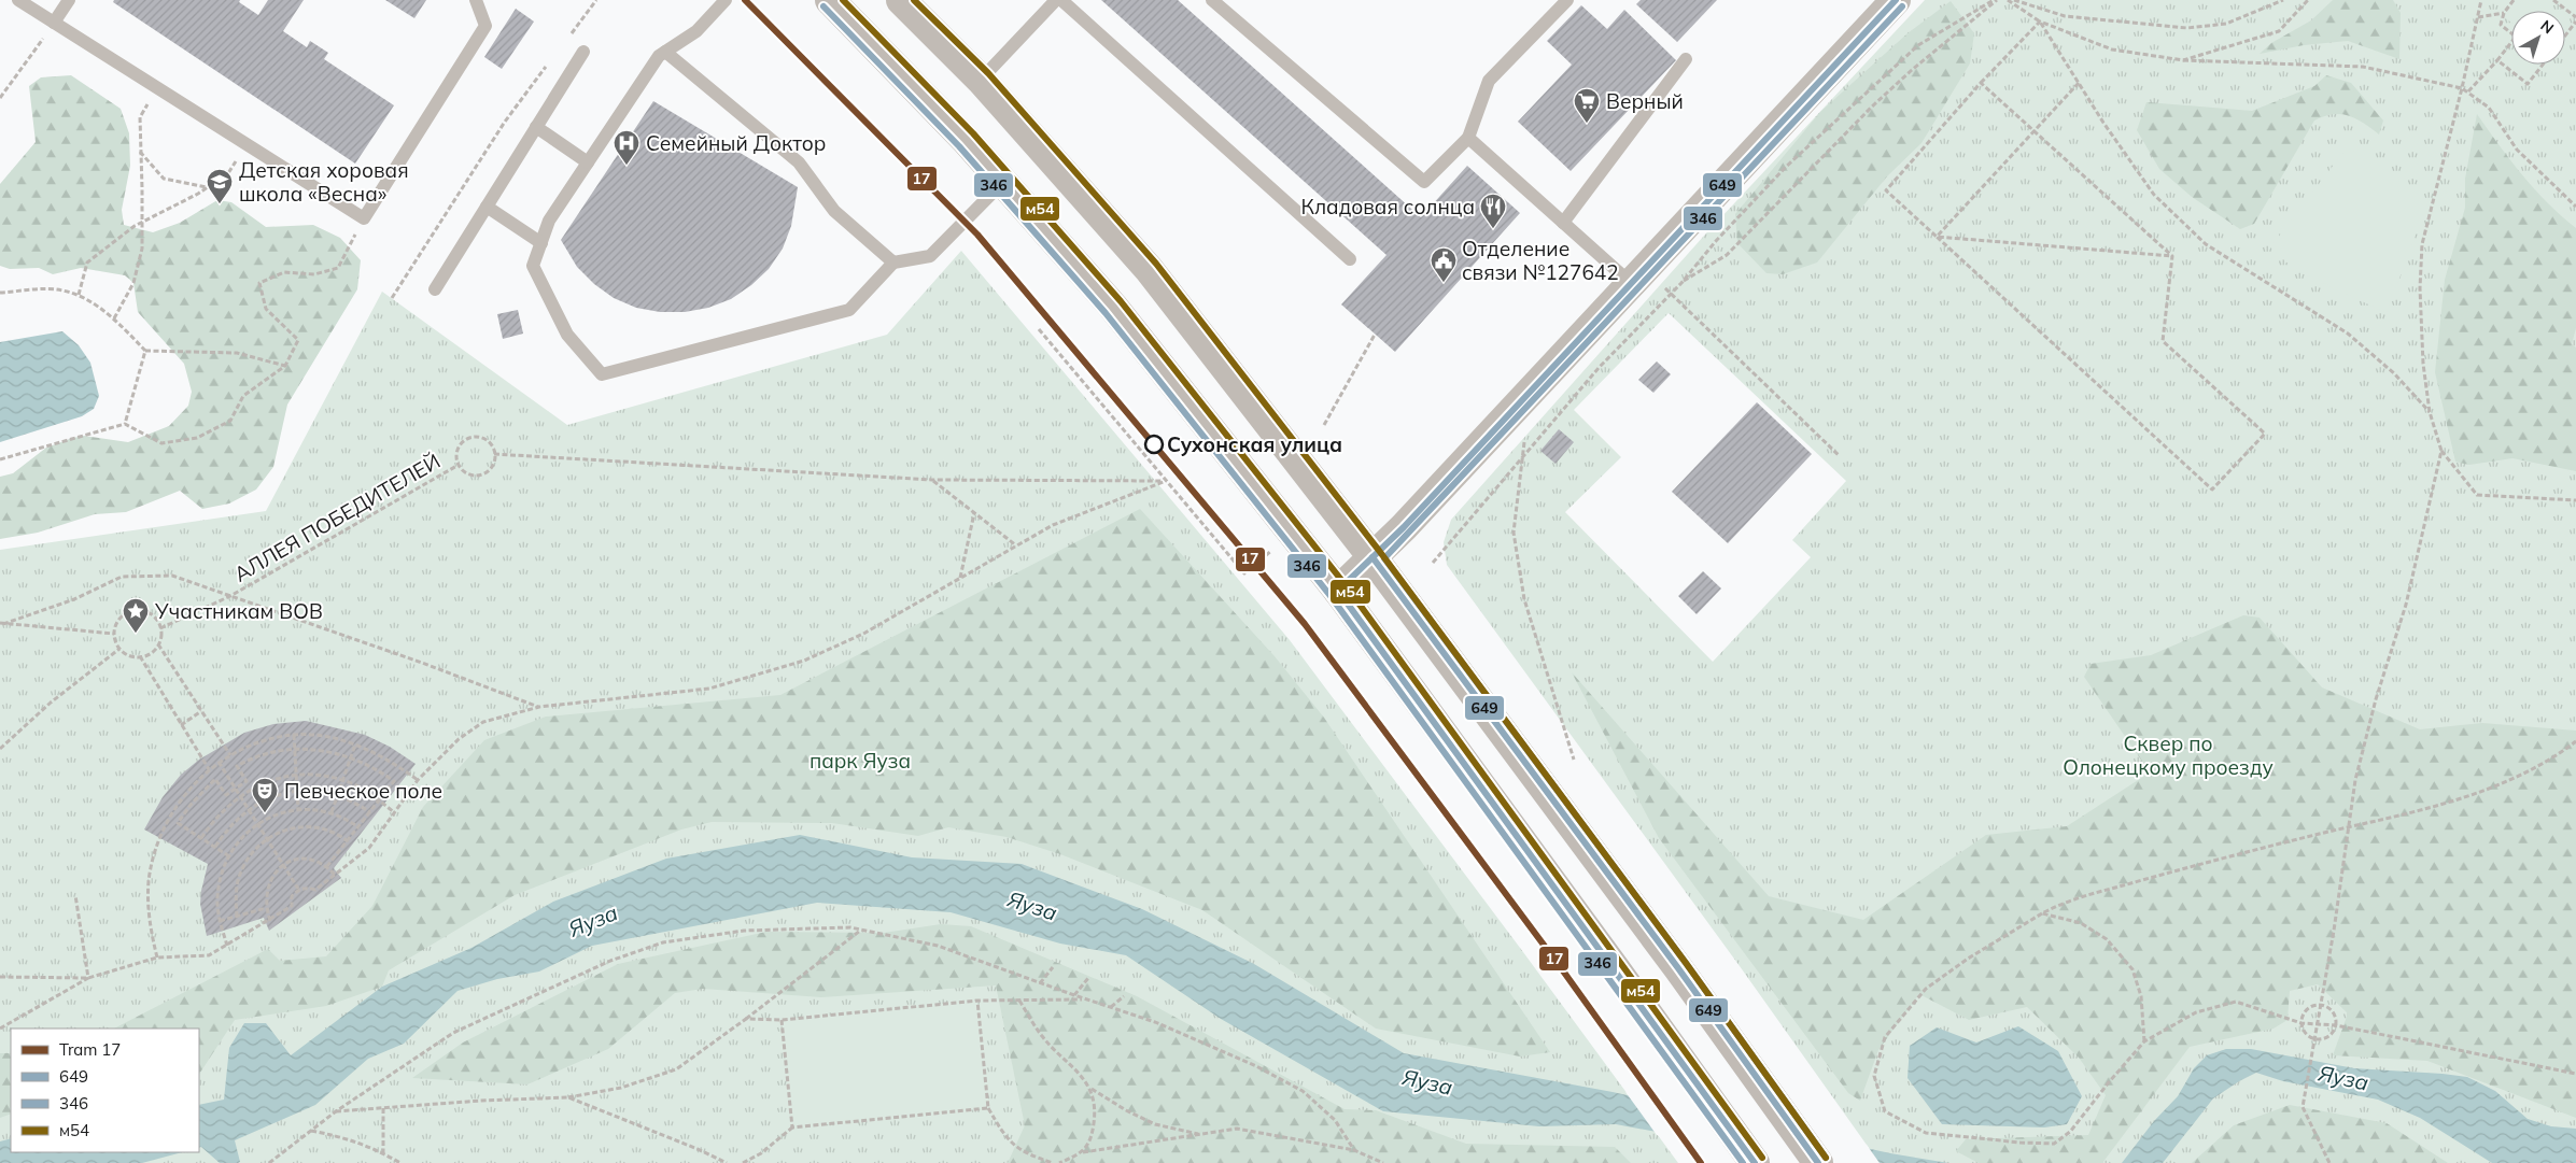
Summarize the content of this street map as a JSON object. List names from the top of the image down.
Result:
{
  "streets": {
    "path": ["АЛЛЕЯ ПОБЕДИТЕЛЕЙ"]
  },
  "water": ["Яуза"],
  "parks": ["Сквер по Олонецкому проезду", "парк Яуза"],
  "places": {
    "supermarket": ["Верный"],
    "hospital": ["Семейный Доктор"],
    "school or university": ["Детская хоровая школа «Весна»"],
    "restaurant": ["Кладовая солнца"],
    "public building": ["Отделение связи №127642"],
    "other": ["Сухонская улица"],
    "place": ["Участникам ВОВ"],
    "theatre": ["Певческое поле"]
  },
  "lines": [
    "tram line 17",
    "transit line 649",
    "transit line м54",
    "transit line 346"
  ],
  "legend": [
    "Tram 17",
    "649",
    "346",
    "м54"
  ],
  "north": "top right"
}
